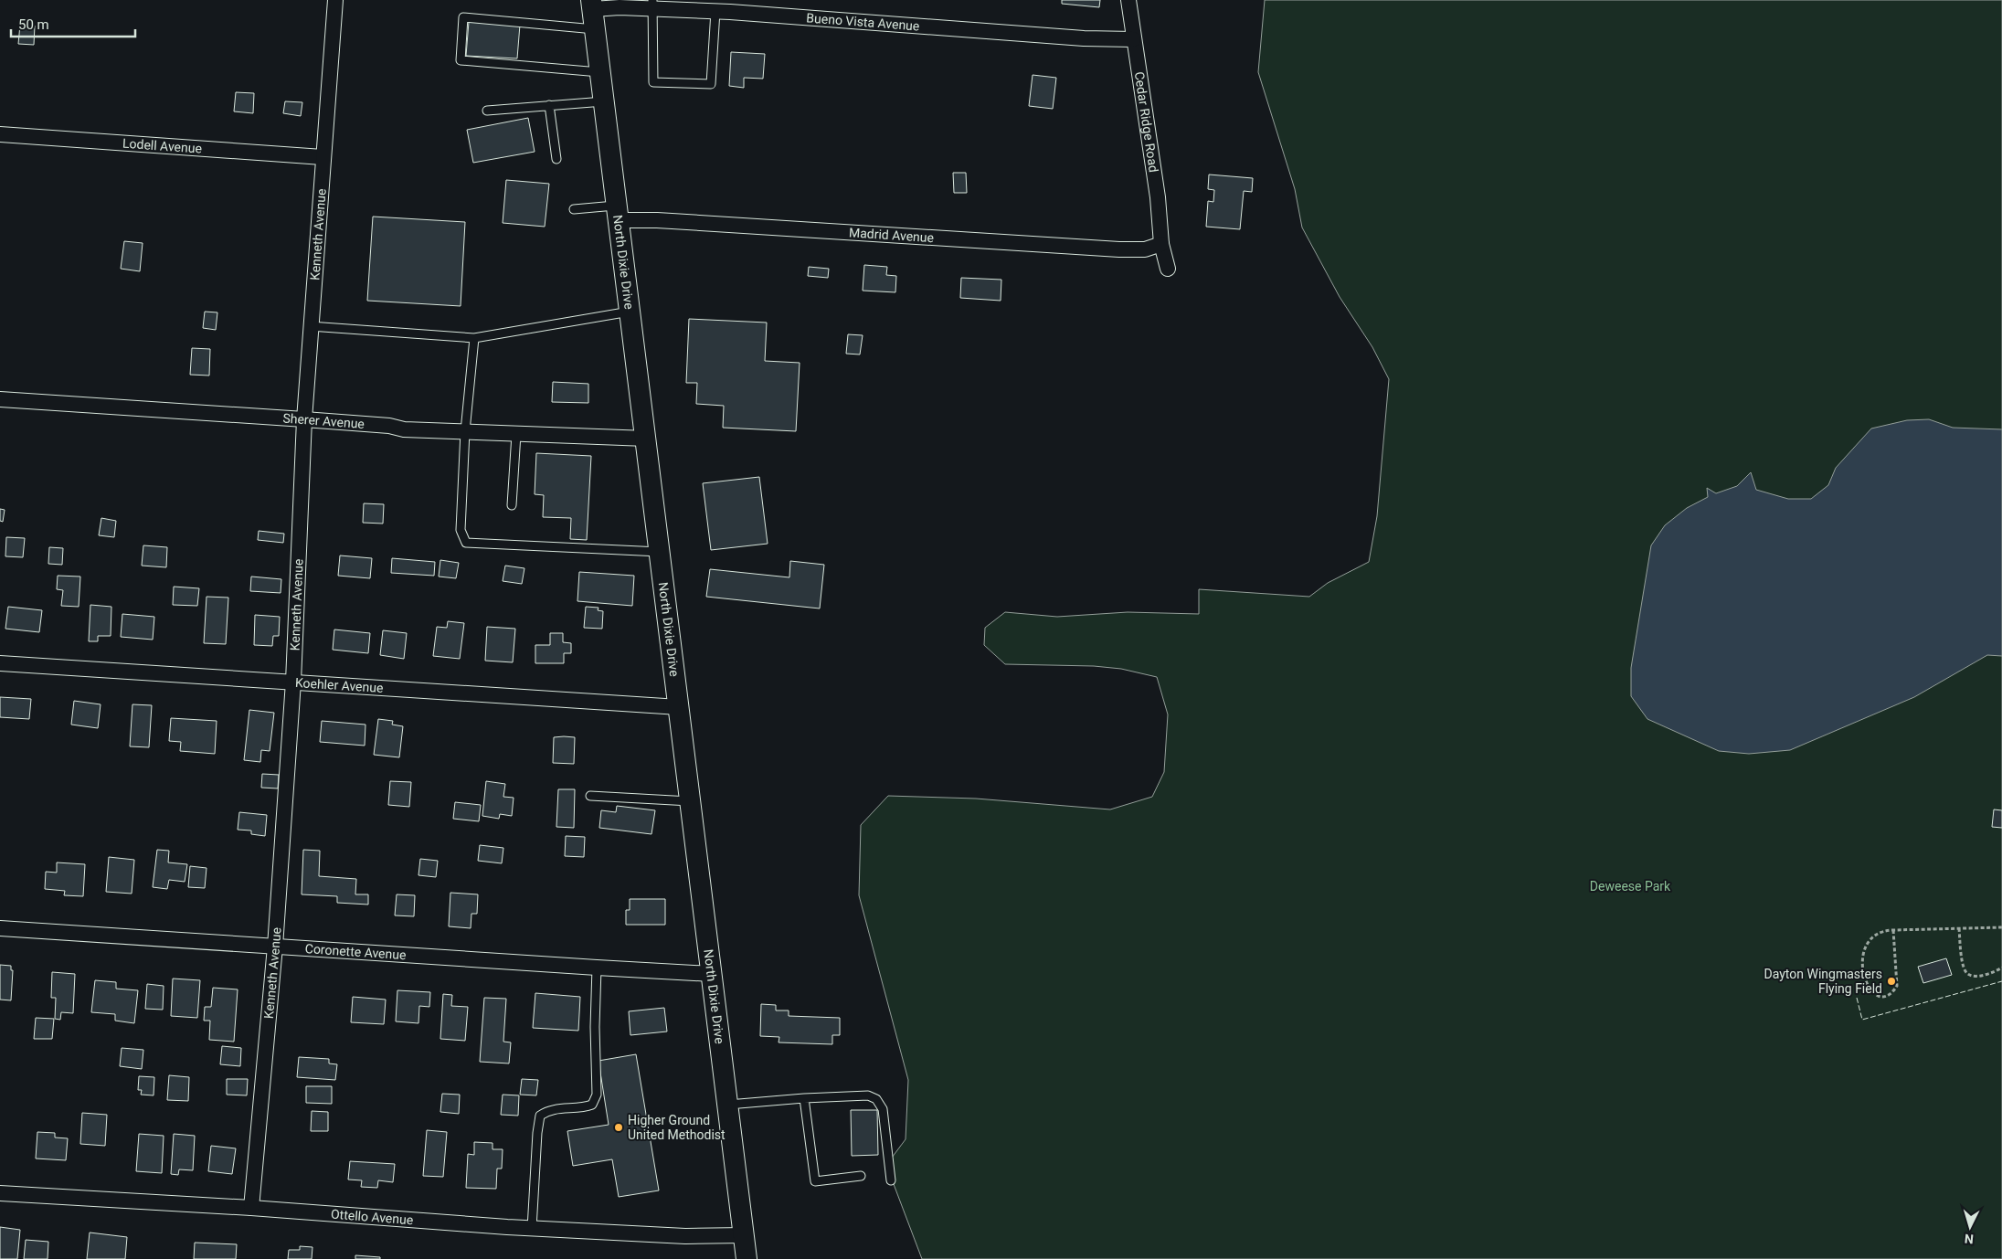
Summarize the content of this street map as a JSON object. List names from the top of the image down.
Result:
{
  "streets": {
    "main road": ["North Dixie Drive"],
    "street": [
      "Bueno Vista Avenue",
      "Cedar Ridge Road",
      "Lodell Avenue",
      "Kenneth Avenue",
      "Madrid Avenue",
      "Sherer Avenue",
      "Koehler Avenue",
      "Coronette Avenue",
      "Ottello Avenue"
    ]
  },
  "crossings": [
    ["Bueno Vista Avenue", "Cedar Ridge Road"],
    ["Bueno Vista Avenue", "North Dixie Drive"],
    ["Cedar Ridge Road", "Madrid Avenue"],
    ["Lodell Avenue", "Kenneth Avenue"],
    ["Kenneth Avenue", "Sherer Avenue"],
    ["Kenneth Avenue", "Koehler Avenue"],
    ["Kenneth Avenue", "Coronette Avenue"],
    ["Kenneth Avenue", "Ottello Avenue"],
    ["Madrid Avenue", "North Dixie Drive"],
    ["North Dixie Drive", "Sherer Avenue"],
    ["North Dixie Drive", "Koehler Avenue"],
    ["North Dixie Drive", "Coronette Avenue"],
    ["North Dixie Drive", "Ottello Avenue"]
  ],
  "parks": ["Deweese Park"],
  "places": ["Dayton Wingmasters Flying Field", "Higher Ground United Methodist"],
  "scale_bar": "50 m",
  "north": "bottom"
}
